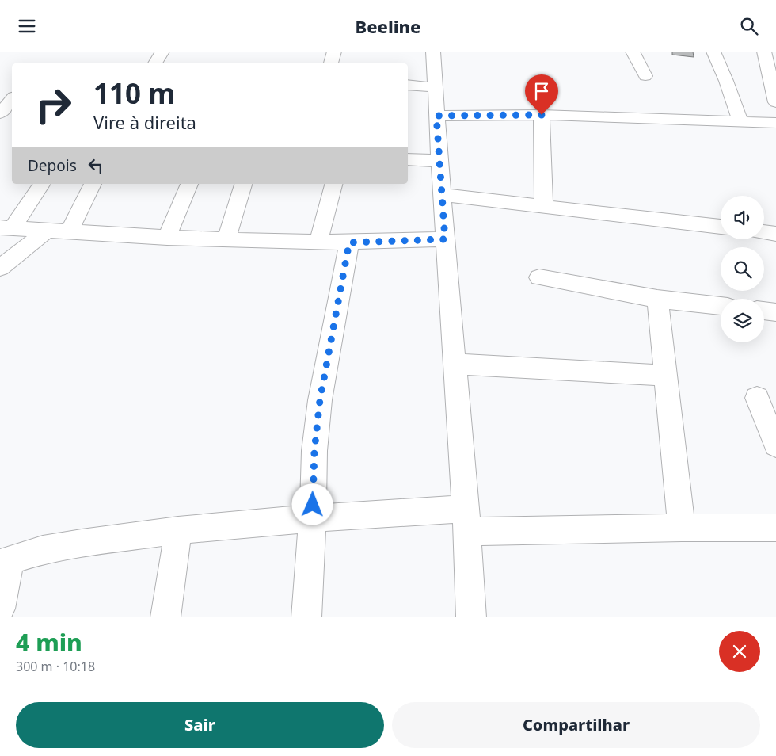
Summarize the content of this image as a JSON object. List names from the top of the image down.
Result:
{
  "page": {
    "header": "Beeline",
    "turn": ["110 m", "Vire à direita"],
    "then": "Depois",
    "heading": ["4 min", "300 m · 10:18"],
    "buttons": ["Sair", "Compartilhar"]
  }
}
